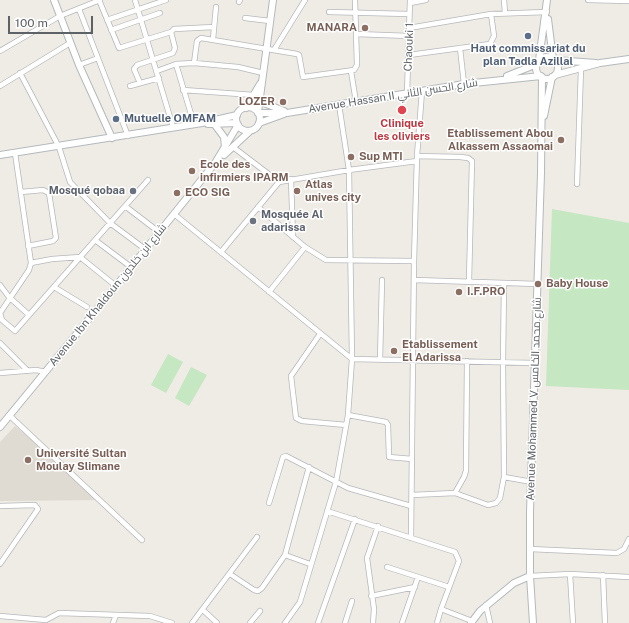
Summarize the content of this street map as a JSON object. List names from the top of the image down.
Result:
{
  "streets": {
    "street": [
      "Chaouki 1",
      "Avenue Hassan II شارع الحسن الثاني",
      "Avenue Ibn Khaldoun شارع ابن خلدون",
      "Avenue Mohammed V شارع محمد الخامس"
    ]
  },
  "crossings": [
    ["Chaouki 1", "Avenue Hassan II شارع الحسن الثاني"]
  ],
  "places": [
    "MANARA",
    "Haut commissariat du plan Tadla Azillal",
    "LOZER",
    "Clinique les oliviers",
    "Mutuelle OMFAM",
    "Etablissement Abou Alkassem Assaomai",
    "Sup MTI",
    "Ecole des infirmiers IPARM",
    "Mosqué qobaa",
    "Atlas unives city",
    "ECO SIG",
    "Mosquée Al adarissa",
    "Baby House",
    "I.F.PRO",
    "Etablissement El Adarissa",
    "Université Sultan Moulay Slimane"
  ],
  "scale_bar": "100 m"
}
